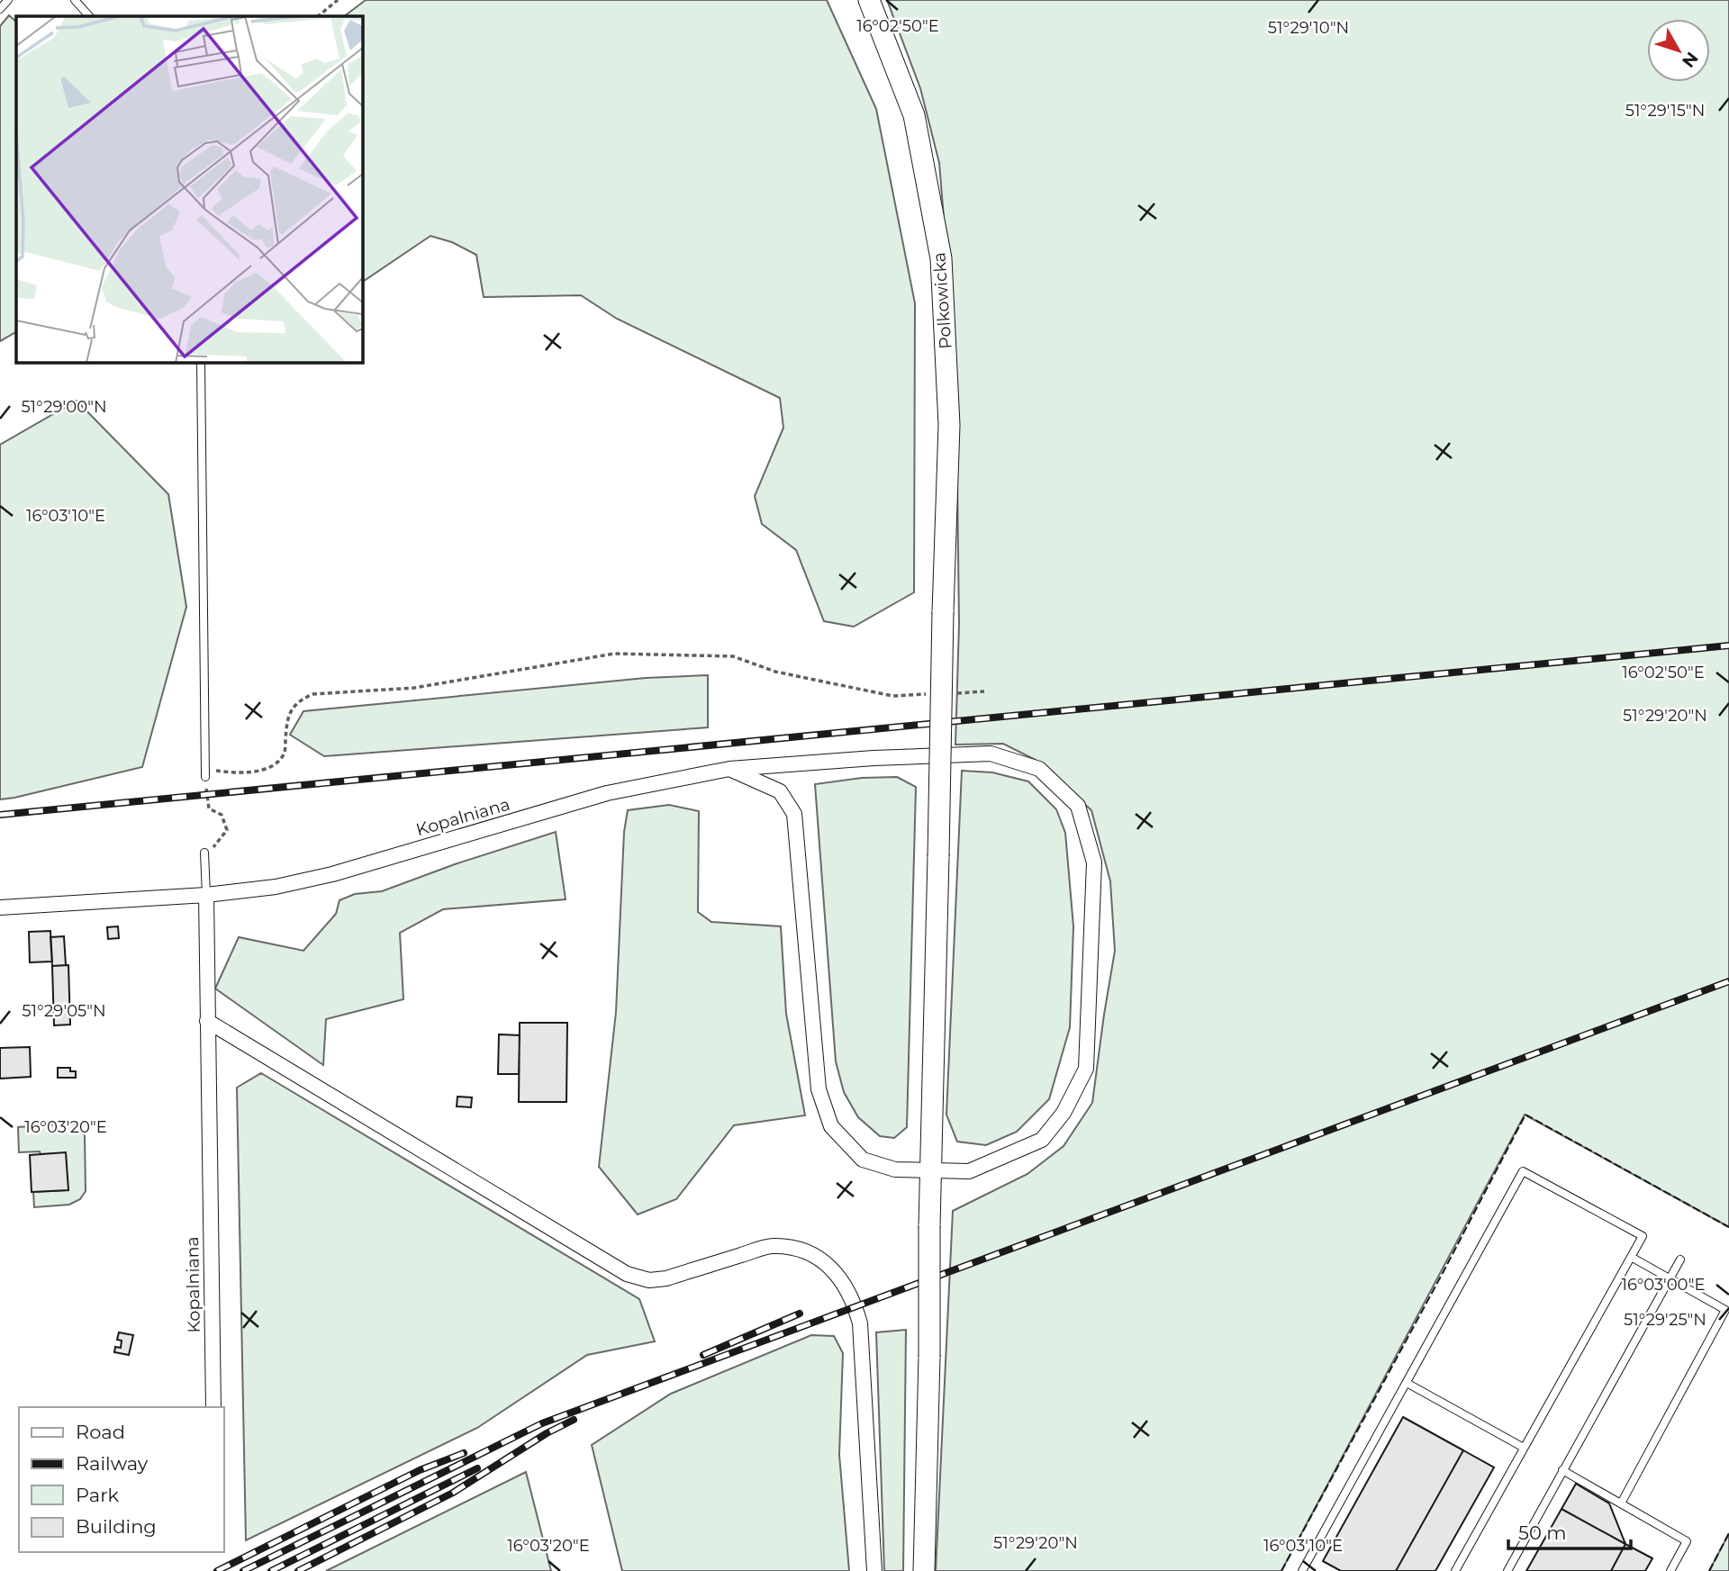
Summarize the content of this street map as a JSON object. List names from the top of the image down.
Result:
{
  "streets": {
    "main road": ["Polkowicka"],
    "street": ["Kopalniana"]
  },
  "crossings": [
    ["Polkowicka", "Kopalniana"]
  ],
  "legend": [
    "Road",
    "Railway",
    "Park",
    "Building"
  ],
  "scale_bar": "50 m",
  "north": "bottom right",
  "coordinates": [
    "16°02'50\"E",
    "51°29'10\"N",
    "51°29'15\"N",
    "51°29'00\"N",
    "16°03'10\"E",
    "51°29'20\"N",
    "51°29'05\"N",
    "16°03'20\"E",
    "16°03'00\"E",
    "51°29'25\"N"
  ]
}
